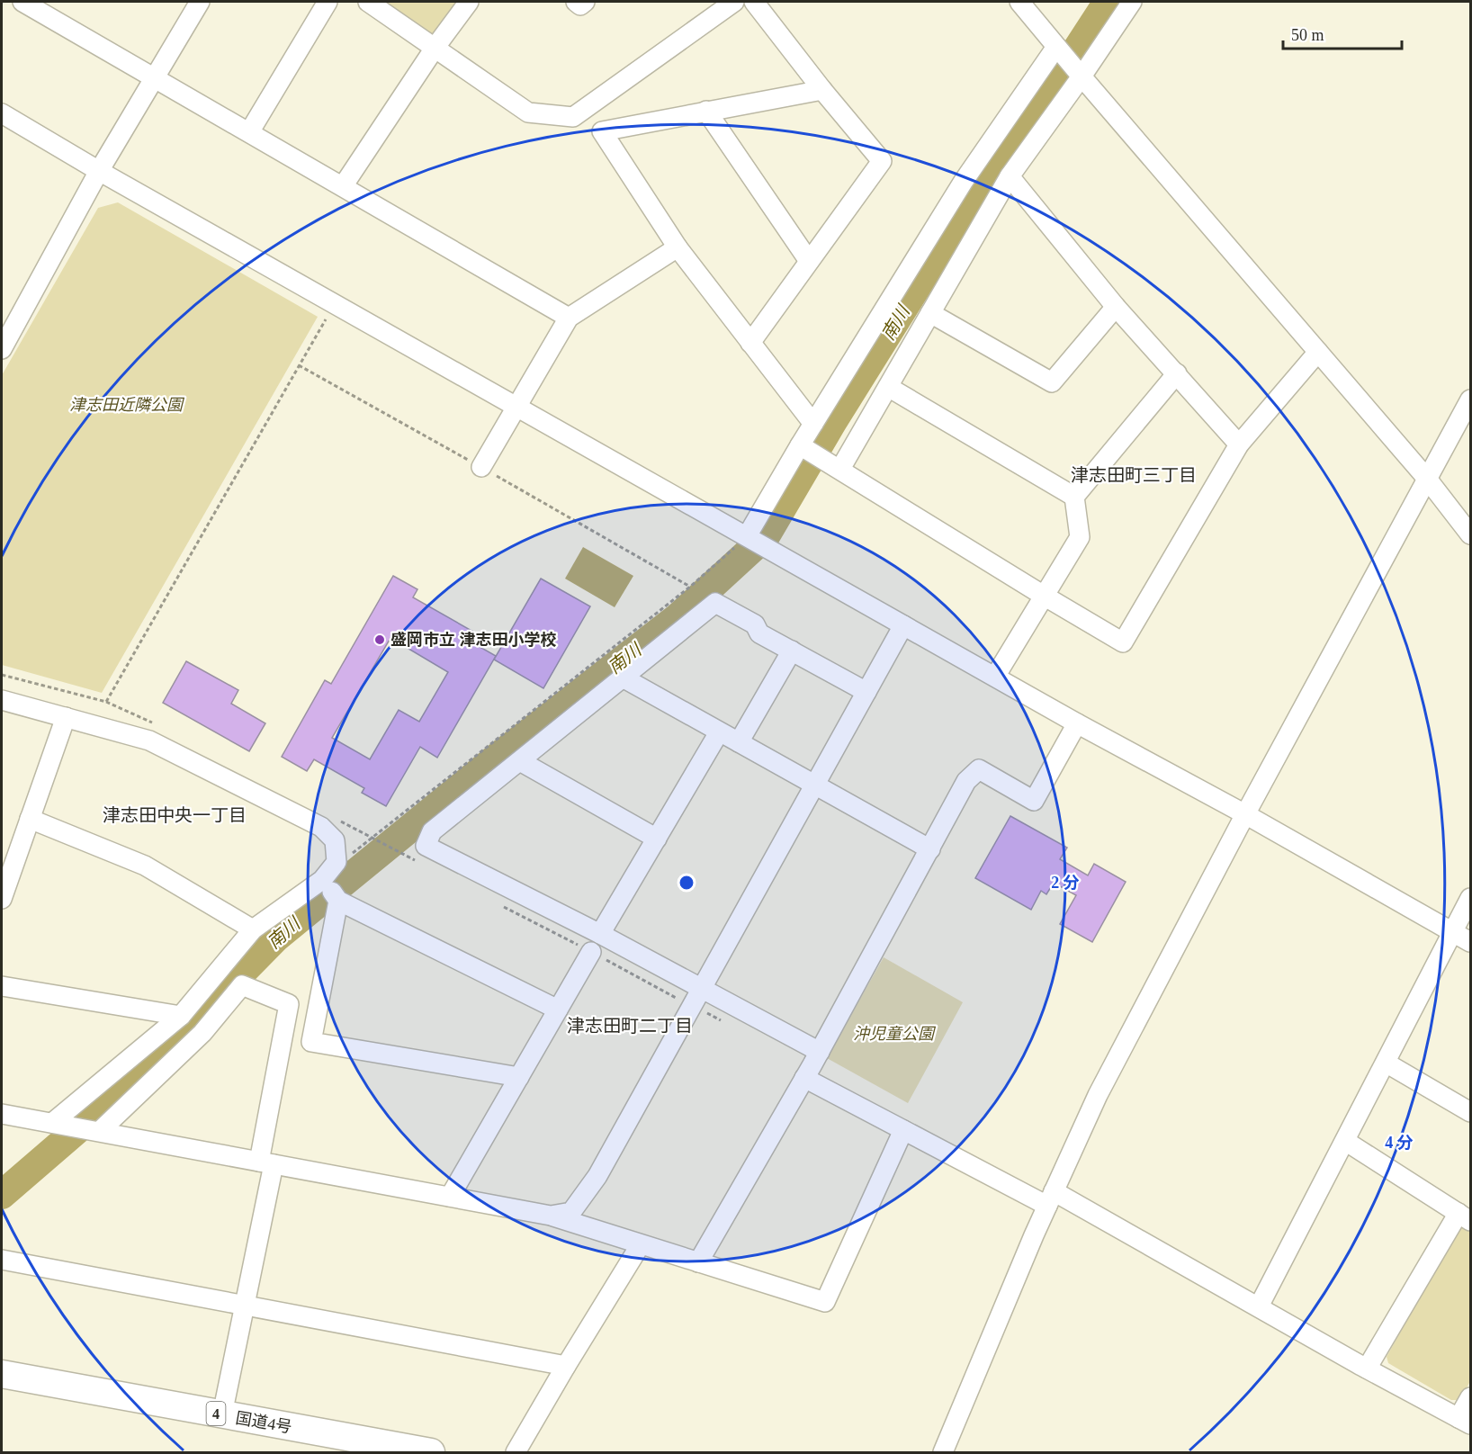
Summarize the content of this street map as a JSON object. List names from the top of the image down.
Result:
{
  "streets": {
    "highway": ["4", "国道4号"]
  },
  "districts": ["津志田町三丁目", "津志田中央一丁目", "津志田町二丁目"],
  "water": ["南川"],
  "parks": ["津志田近隣公園", "沖児童公園"],
  "places": ["盛岡市立 津志田小学校"],
  "scale_bar": "50 m",
  "rings": ["2 分", "4 分"]
}
